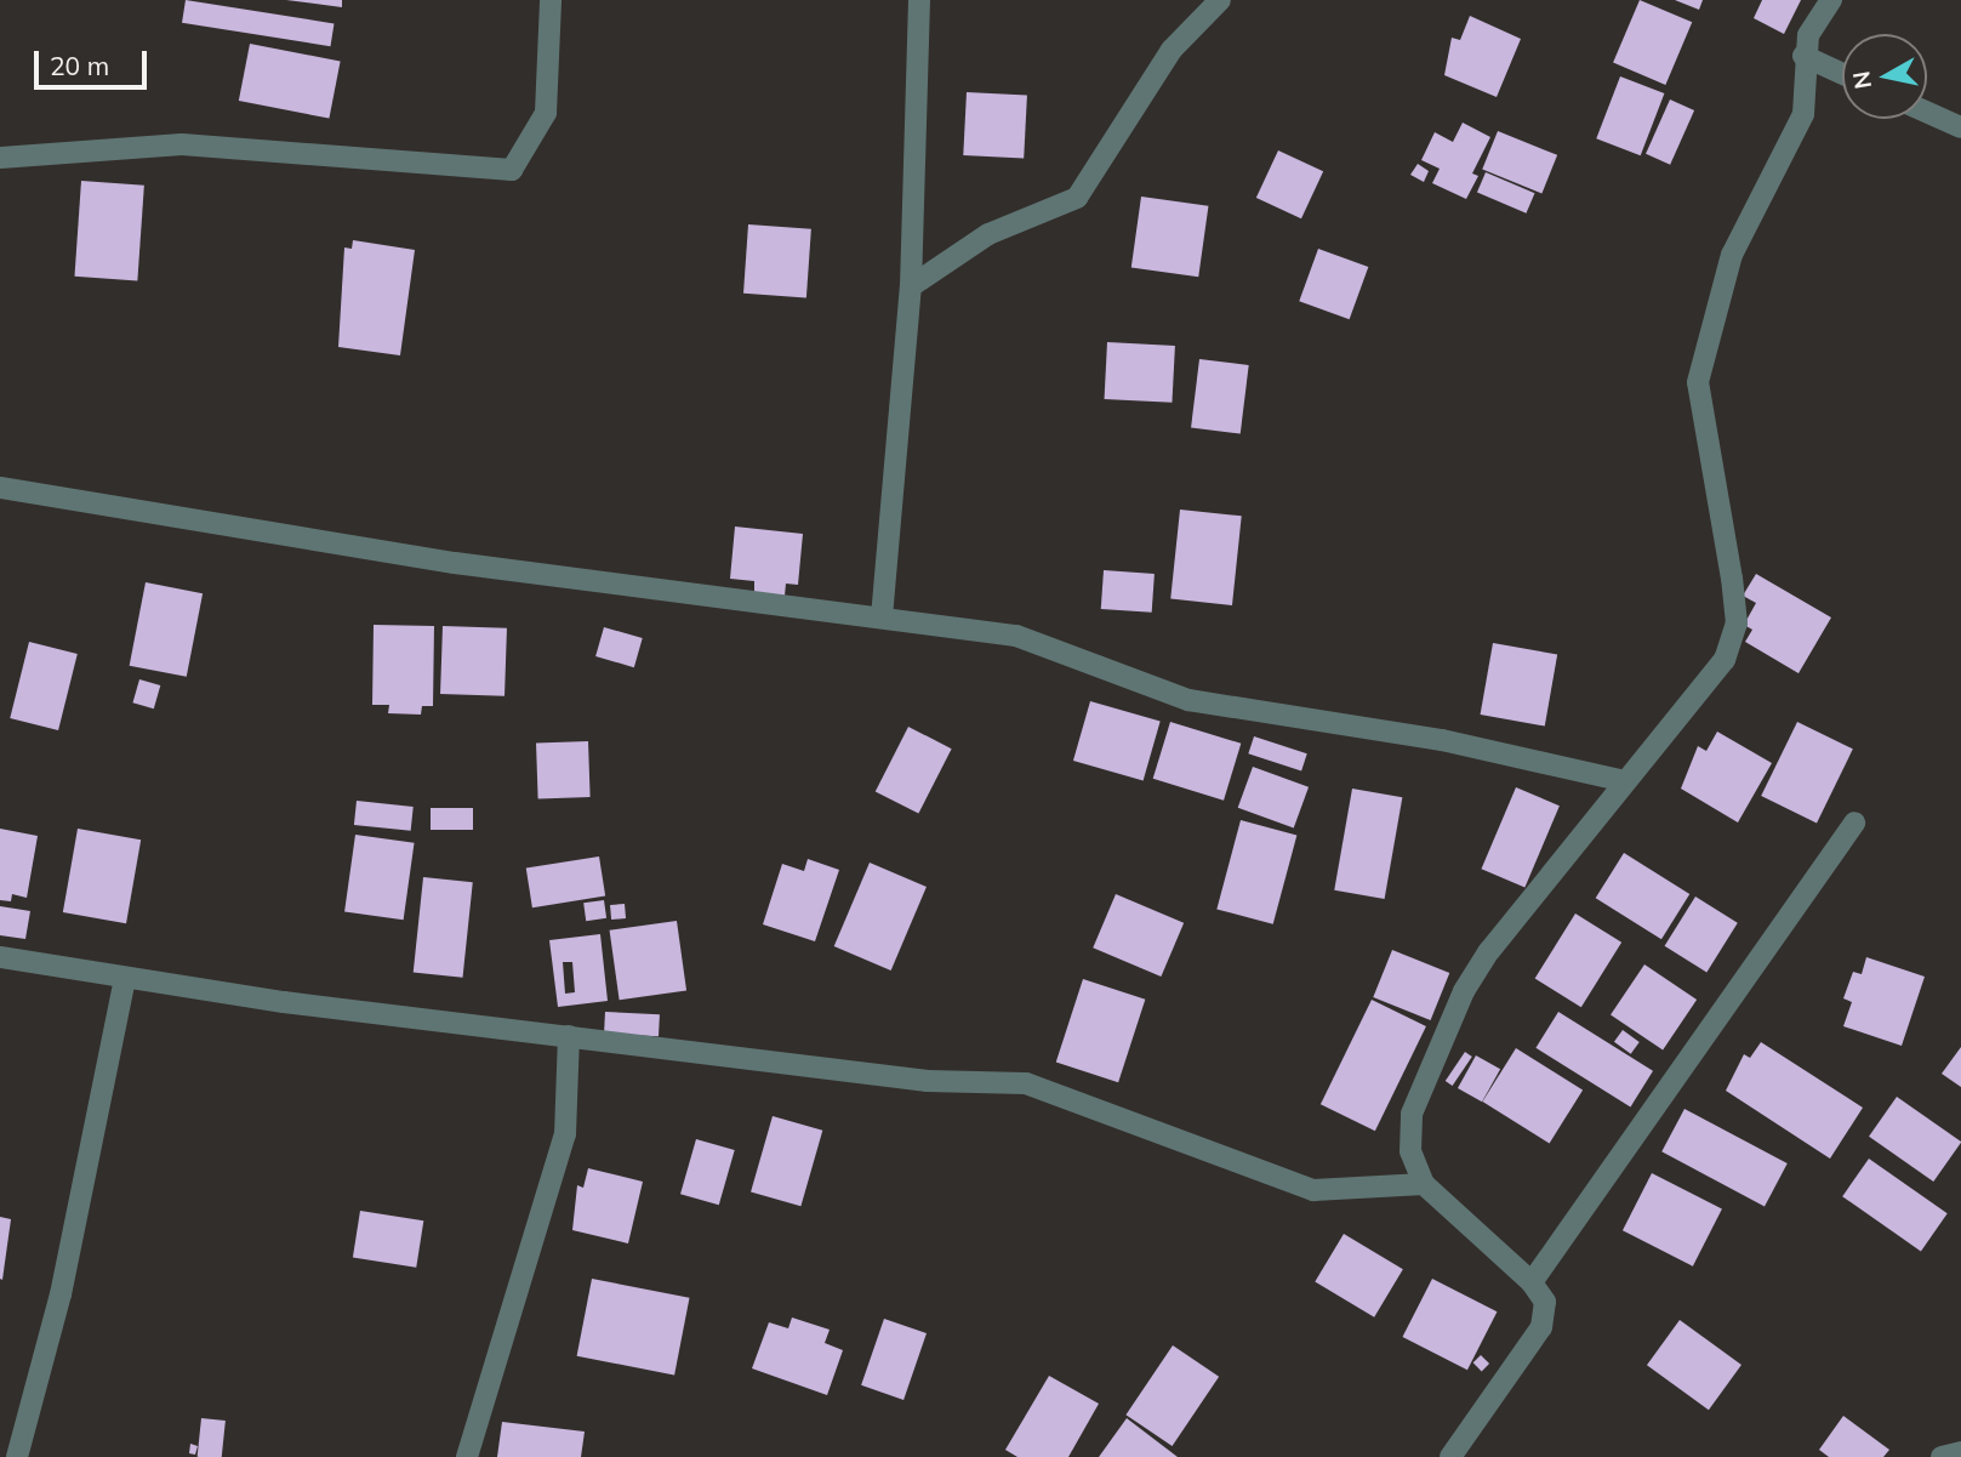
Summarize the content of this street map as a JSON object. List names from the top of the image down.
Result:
{
  "scale_bar": "20 m",
  "north": "left"
}
